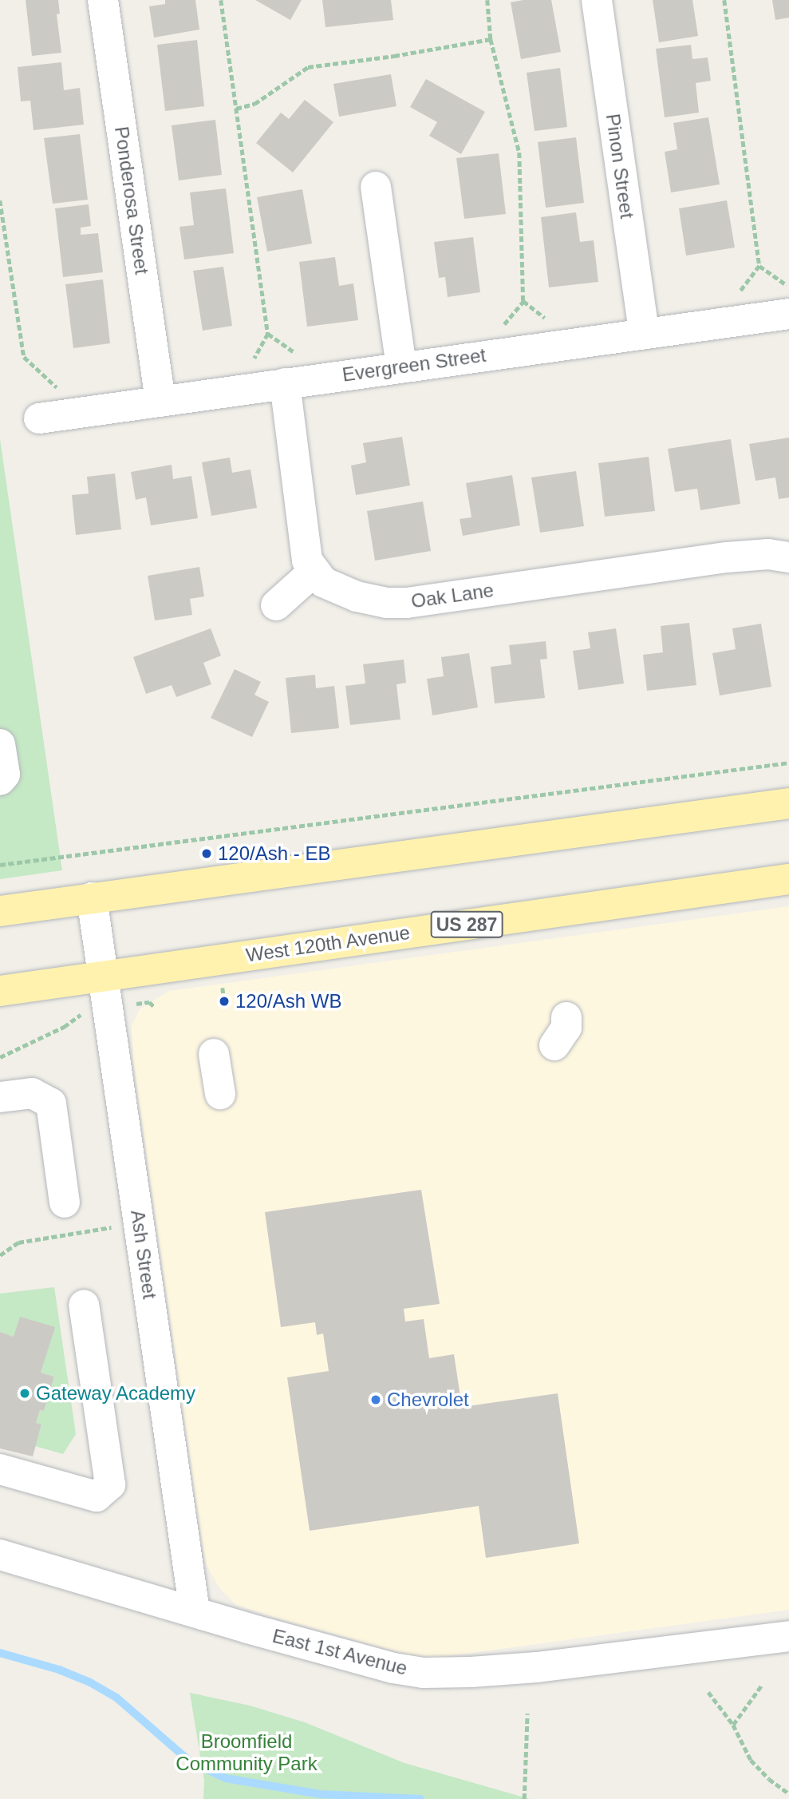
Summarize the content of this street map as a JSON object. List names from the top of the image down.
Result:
{
  "streets": {
    "main road": ["US 287", "West 120th Avenue"],
    "street": [
      "Pinon Street",
      "Ponderosa Street",
      "Evergreen Street",
      "Oak Lane",
      "Ash Street",
      "East 1st Avenue"
    ]
  },
  "crossings": [
    ["Pinon Street", "Evergreen Street"],
    ["Ponderosa Street", "Evergreen Street"],
    ["West 120th Avenue", "Ash Street"],
    ["Ash Street", "East 1st Avenue"]
  ],
  "parks": ["Broomfield Community Park"],
  "places": [
    "120/Ash - EB",
    "120/Ash WB",
    "Gateway Academy",
    "Chevrolet"
  ]
}
